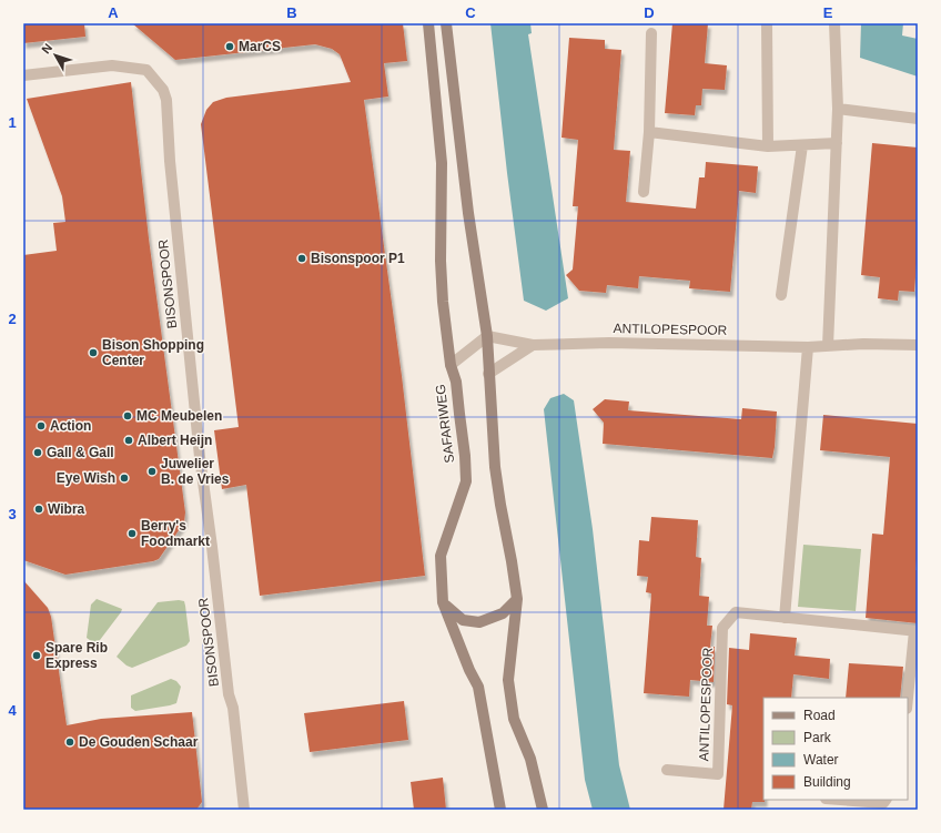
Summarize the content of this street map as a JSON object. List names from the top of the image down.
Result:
{
  "streets": {
    "street": ["BISONSPOOR", "ANTILOPESPOOR", "SAFARIWEG"]
  },
  "places": [
    "MarCS",
    "Bisonspoor P1",
    "Bison Shopping Center",
    "MC Meubelen",
    "Action",
    "Albert Heijn",
    "Gall & Gall",
    "Juwelier B. de Vries",
    "Eye Wish",
    "Wibra",
    "Berry's Foodmarkt",
    "Spare Rib Express",
    "De Gouden Schaar"
  ],
  "legend": [
    "Road",
    "Park",
    "Water",
    "Building"
  ],
  "north": "top left",
  "grid": {
    "columns": [
      "A",
      "B",
      "C",
      "D",
      "E"
    ],
    "rows": [
      "1",
      "2",
      "3",
      "4"
    ]
  }
}
